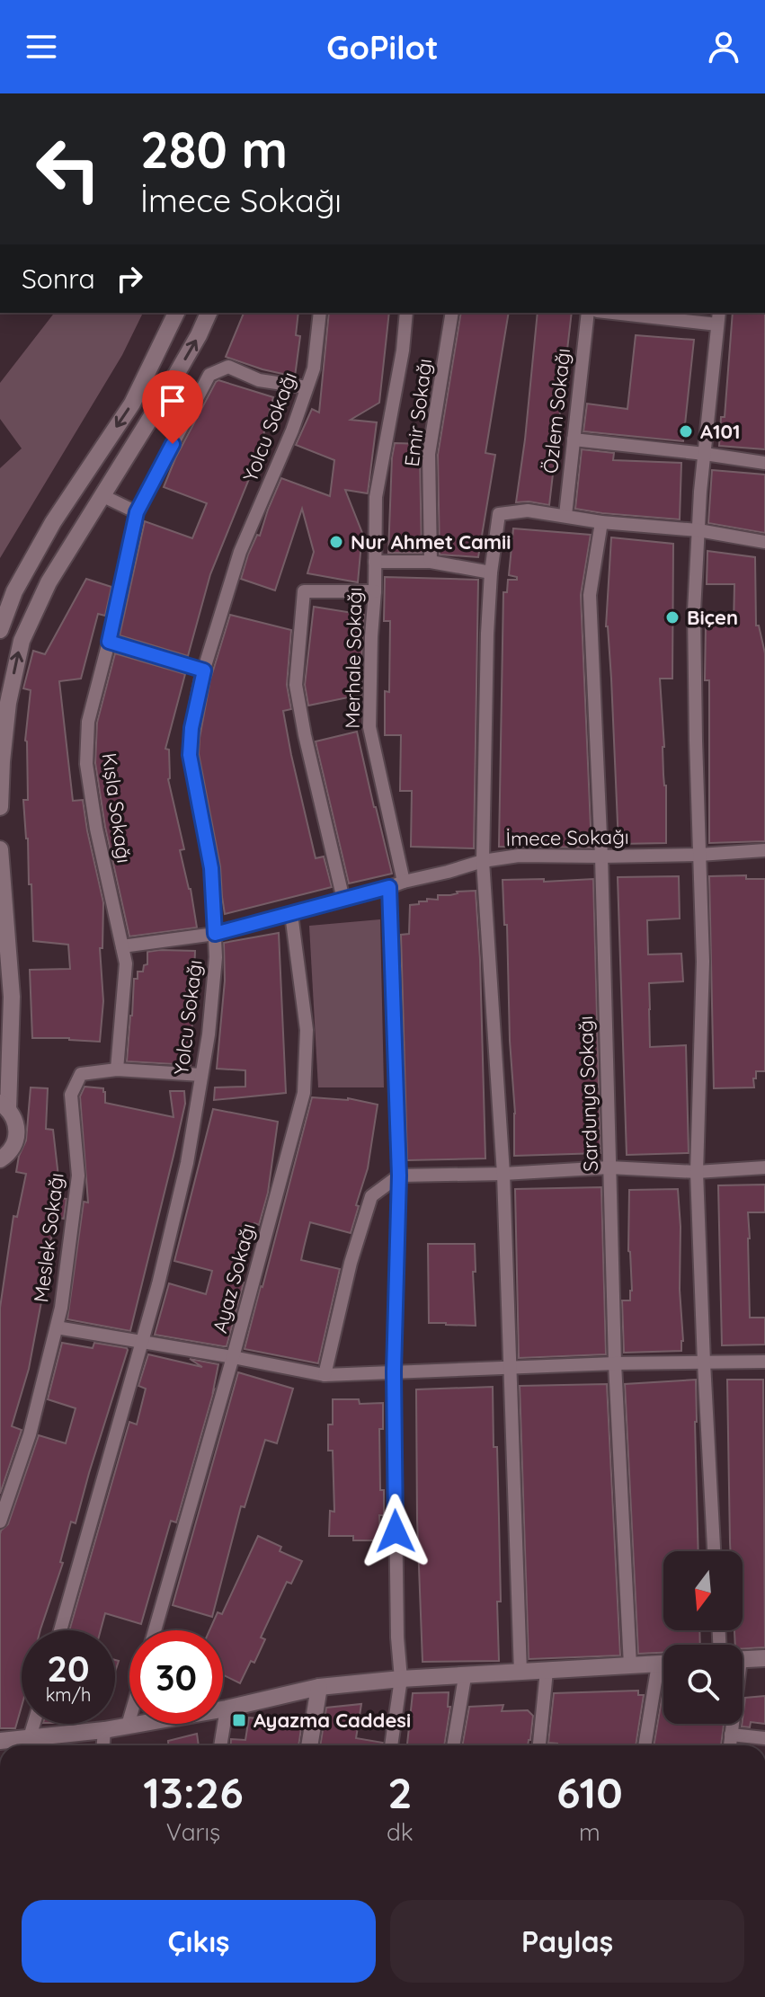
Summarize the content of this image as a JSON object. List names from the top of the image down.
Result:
{
  "streets": {
    "street": [
      "Özlem Sokağı",
      "Emir Sokağı",
      "Yolcu Sokağı",
      "Merhale Sokağı",
      "Kışla Sokağı",
      "İmece Sokağı",
      "Sardunya Sokağı",
      "Meslek Sokağı",
      "Ayaz Sokağı"
    ]
  },
  "crossings": [
    ["Emir Sokağı", "Merhale Sokağı"],
    ["Yolcu Sokağı", "Kışla Sokağı"],
    ["Yolcu Sokağı", "İmece Sokağı"],
    ["Yolcu Sokağı", "Meslek Sokağı"],
    ["Merhale Sokağı", "İmece Sokağı"],
    ["Kışla Sokağı", "İmece Sokağı"],
    ["Kışla Sokağı", "Meslek Sokağı"],
    ["İmece Sokağı", "Sardunya Sokağı"],
    ["İmece Sokağı", "Ayaz Sokağı"]
  ],
  "places": {
    "other": ["A101", "Nur Ahmet Camii", "Biçen"],
    "transit": ["Ayazma Caddesi"]
  },
  "north": "bottom",
  "page": {
    "header": "GoPilot",
    "turn": ["280 m", "İmece Sokağı"],
    "then": "Sonra",
    "speed": "20 km/h",
    "limit": "30",
    "eta": [
      "13:26",
      "Varış",
      "2",
      "dk",
      "610",
      "m"
    ],
    "buttons": ["Çıkış", "Paylaş"]
  }
}
